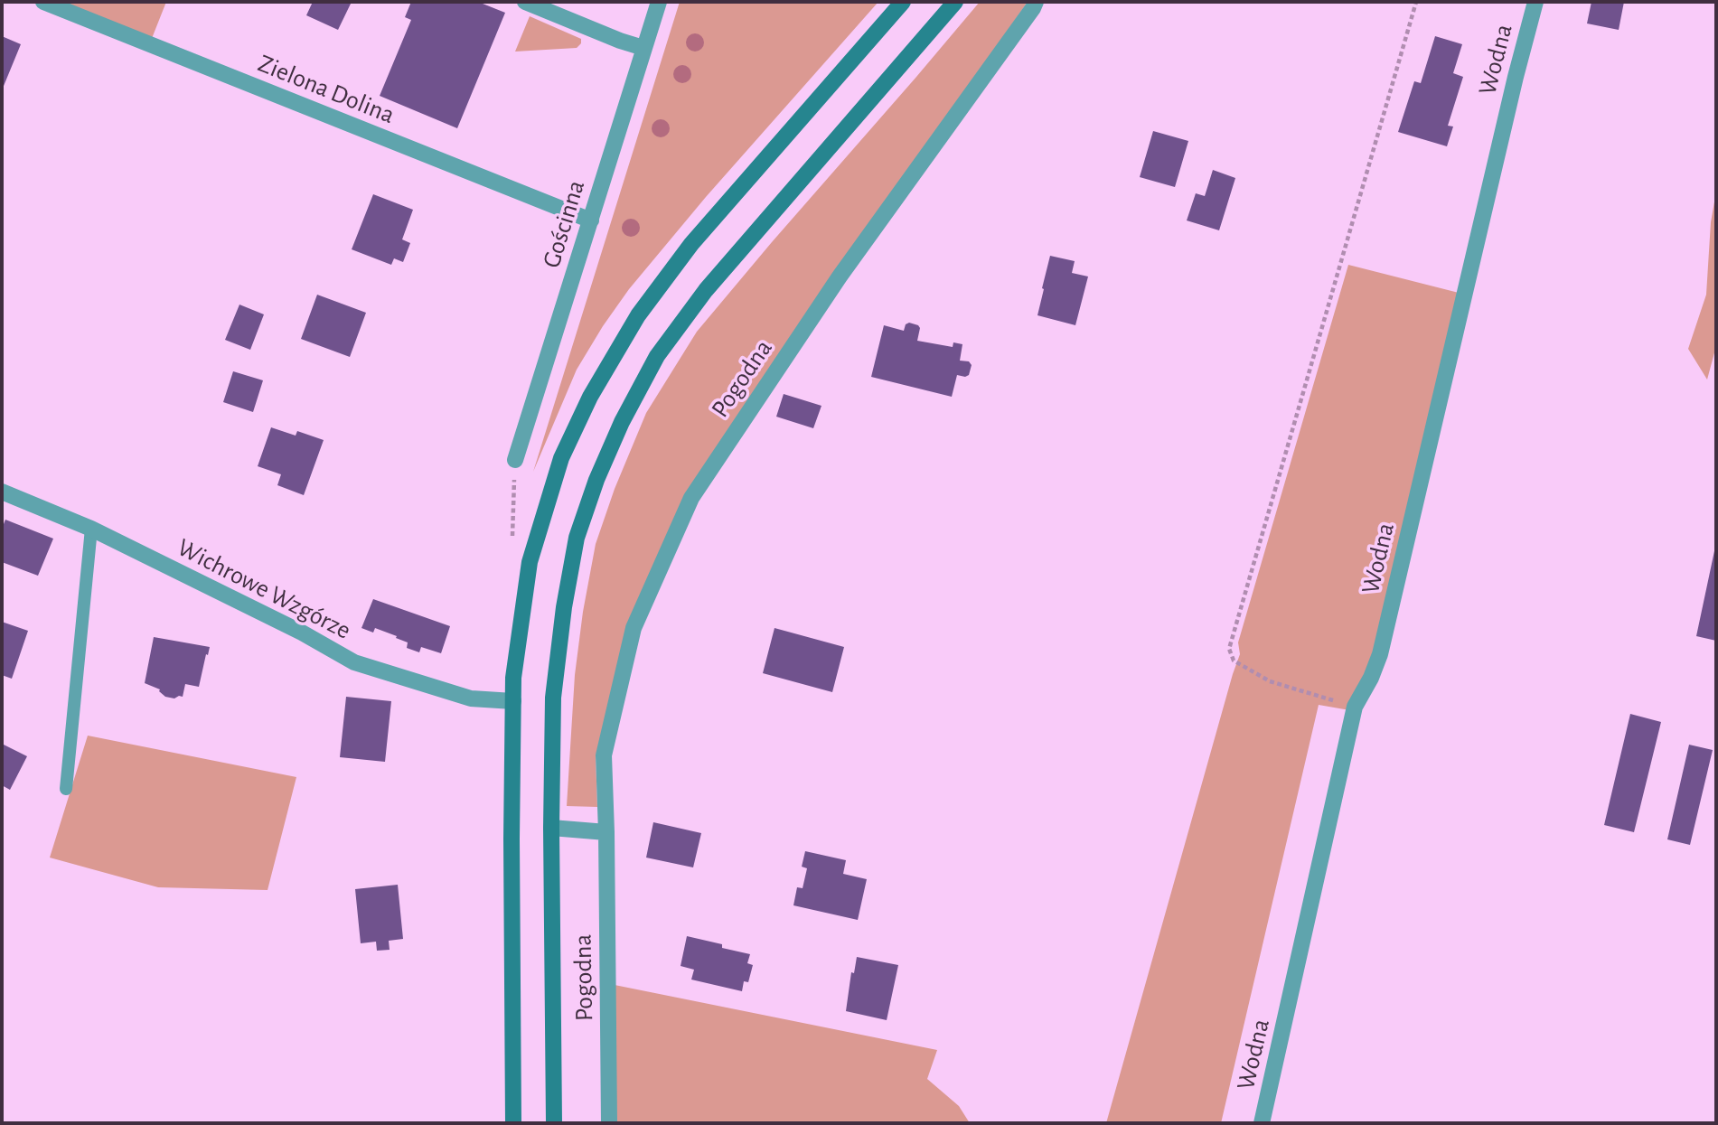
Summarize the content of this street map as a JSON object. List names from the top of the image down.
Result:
{
  "streets": {
    "street": [
      "Wodna",
      "Zielona Dolina",
      "Gościnna",
      "Pogodna",
      "Wichrowe Wzgórze"
    ]
  },
  "crossings": [
    ["Zielona Dolina", "Gościnna"]
  ]
}
